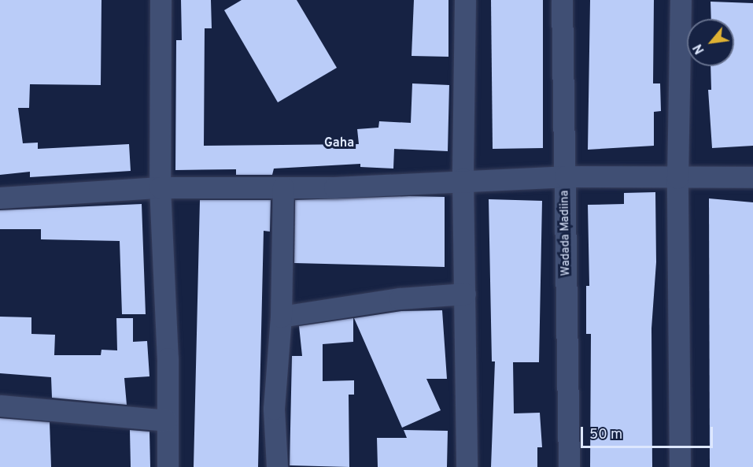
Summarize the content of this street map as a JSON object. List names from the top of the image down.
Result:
{
  "streets": {
    "street": ["Wadada Madiina"]
  },
  "districts": ["Gaha"],
  "scale_bar": "50 m",
  "north": "bottom left"
}
